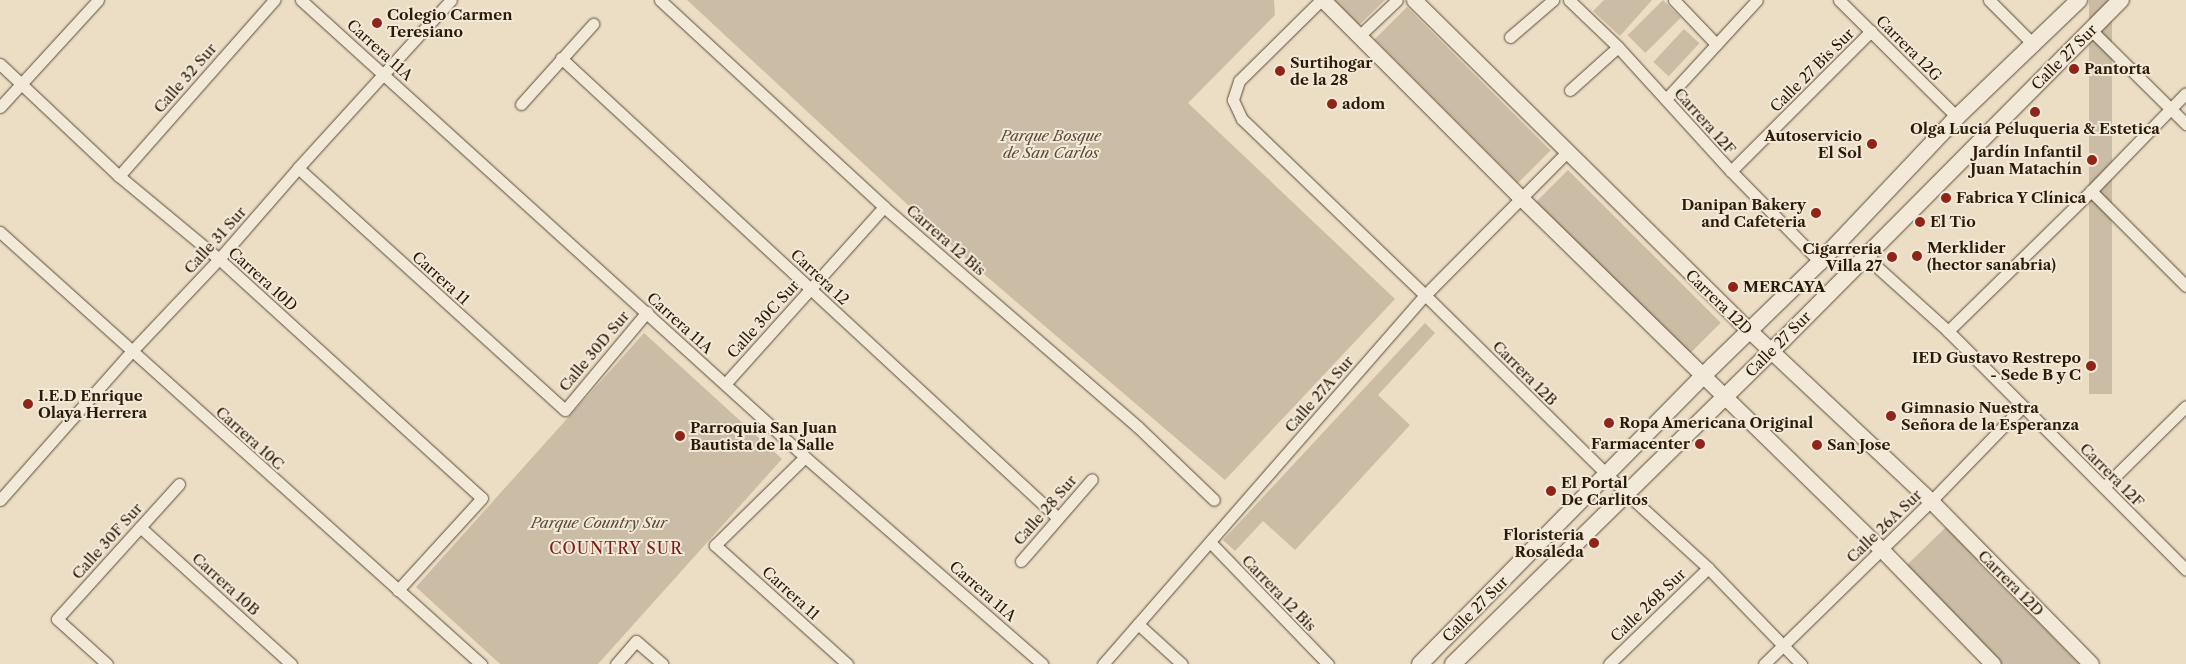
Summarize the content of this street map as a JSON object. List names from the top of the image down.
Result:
{
  "streets": {
    "main road": ["Calle 27 Sur"],
    "street": [
      "Carrera 12G",
      "Carrera 11A",
      "Calle 27 Bis Sur",
      "Calle 32 Sur",
      "Carrera 12F",
      "Calle 31 Sur",
      "Carrera 12 Bis",
      "Carrera 12",
      "Carrera 11",
      "Carrera 10D",
      "Carrera 12D",
      "Calle 30C Sur",
      "Calle 30D Sur",
      "Carrera 12B",
      "Calle 27A Sur",
      "Carrera 10C",
      "Calle 28 Sur",
      "Calle 26A Sur",
      "Calle 30F Sur",
      "Carrera 10B",
      "Calle 26B Sur"
    ]
  },
  "crossings": [
    ["Carrera 12G", "Calle 27 Sur"],
    ["Carrera 12G", "Calle 27 Bis Sur"],
    ["Carrera 11A", "Calle 31 Sur"],
    ["Carrera 11A", "Carrera 11"],
    ["Carrera 11A", "Calle 30C Sur"],
    ["Carrera 11A", "Calle 30D Sur"],
    ["Calle 27 Sur", "Carrera 12F"],
    ["Calle 27 Sur", "Carrera 12D"],
    ["Calle 27 Sur", "Carrera 12B"],
    ["Calle 27 Bis Sur", "Carrera 12F"],
    ["Calle 32 Sur", "Carrera 10D"],
    ["Carrera 12F", "Calle 26A Sur"],
    ["Calle 31 Sur", "Carrera 11"],
    ["Calle 31 Sur", "Carrera 10D"],
    ["Calle 31 Sur", "Carrera 10C"],
    ["Carrera 12 Bis", "Calle 30C Sur"],
    ["Carrera 12 Bis", "Calle 27A Sur"],
    ["Carrera 12", "Calle 30C Sur"],
    ["Carrera 12", "Calle 28 Sur"],
    ["Carrera 11", "Calle 30D Sur"],
    ["Carrera 10D", "Carrera 10C"],
    ["Carrera 12D", "Calle 27A Sur"],
    ["Carrera 12D", "Calle 26A Sur"],
    ["Carrera 12B", "Calle 27A Sur"],
    ["Carrera 12B", "Calle 26A Sur"],
    ["Carrera 12B", "Calle 26B Sur"],
    ["Calle 30F Sur", "Carrera 10B"]
  ],
  "districts": ["COUNTRY SUR"],
  "parks": ["Parque Bosque de San Carlos", "Parque Country Sur"],
  "places": [
    "Colegio Carmen Teresiano",
    "Pantorta",
    "Surtihogar de la 28",
    "adom",
    "Olga Lucia Peluqueria & Estetica",
    "Autoservicio El Sol",
    "Jardín Infantil Juan Matachín",
    "Fabrica Y Clínica",
    "Danipan Bakery and Cafeteria",
    "El Tio",
    "Merklider (hector sanabria)",
    "Cigarreria Villa 27",
    "MERCAYA",
    "IED Gustavo Restrepo - Sede B y C",
    "I.E.D Enrique Olaya Herrera",
    "Gimnasio Nuestra Señora de la Esperanza",
    "Ropa Americana Original",
    "Parroquia San Juan Bautista de la Salle",
    "Farmacenter",
    "San Jose",
    "El Portal De Carlitos",
    "Floristeria Rosaleda"
  ]
}
